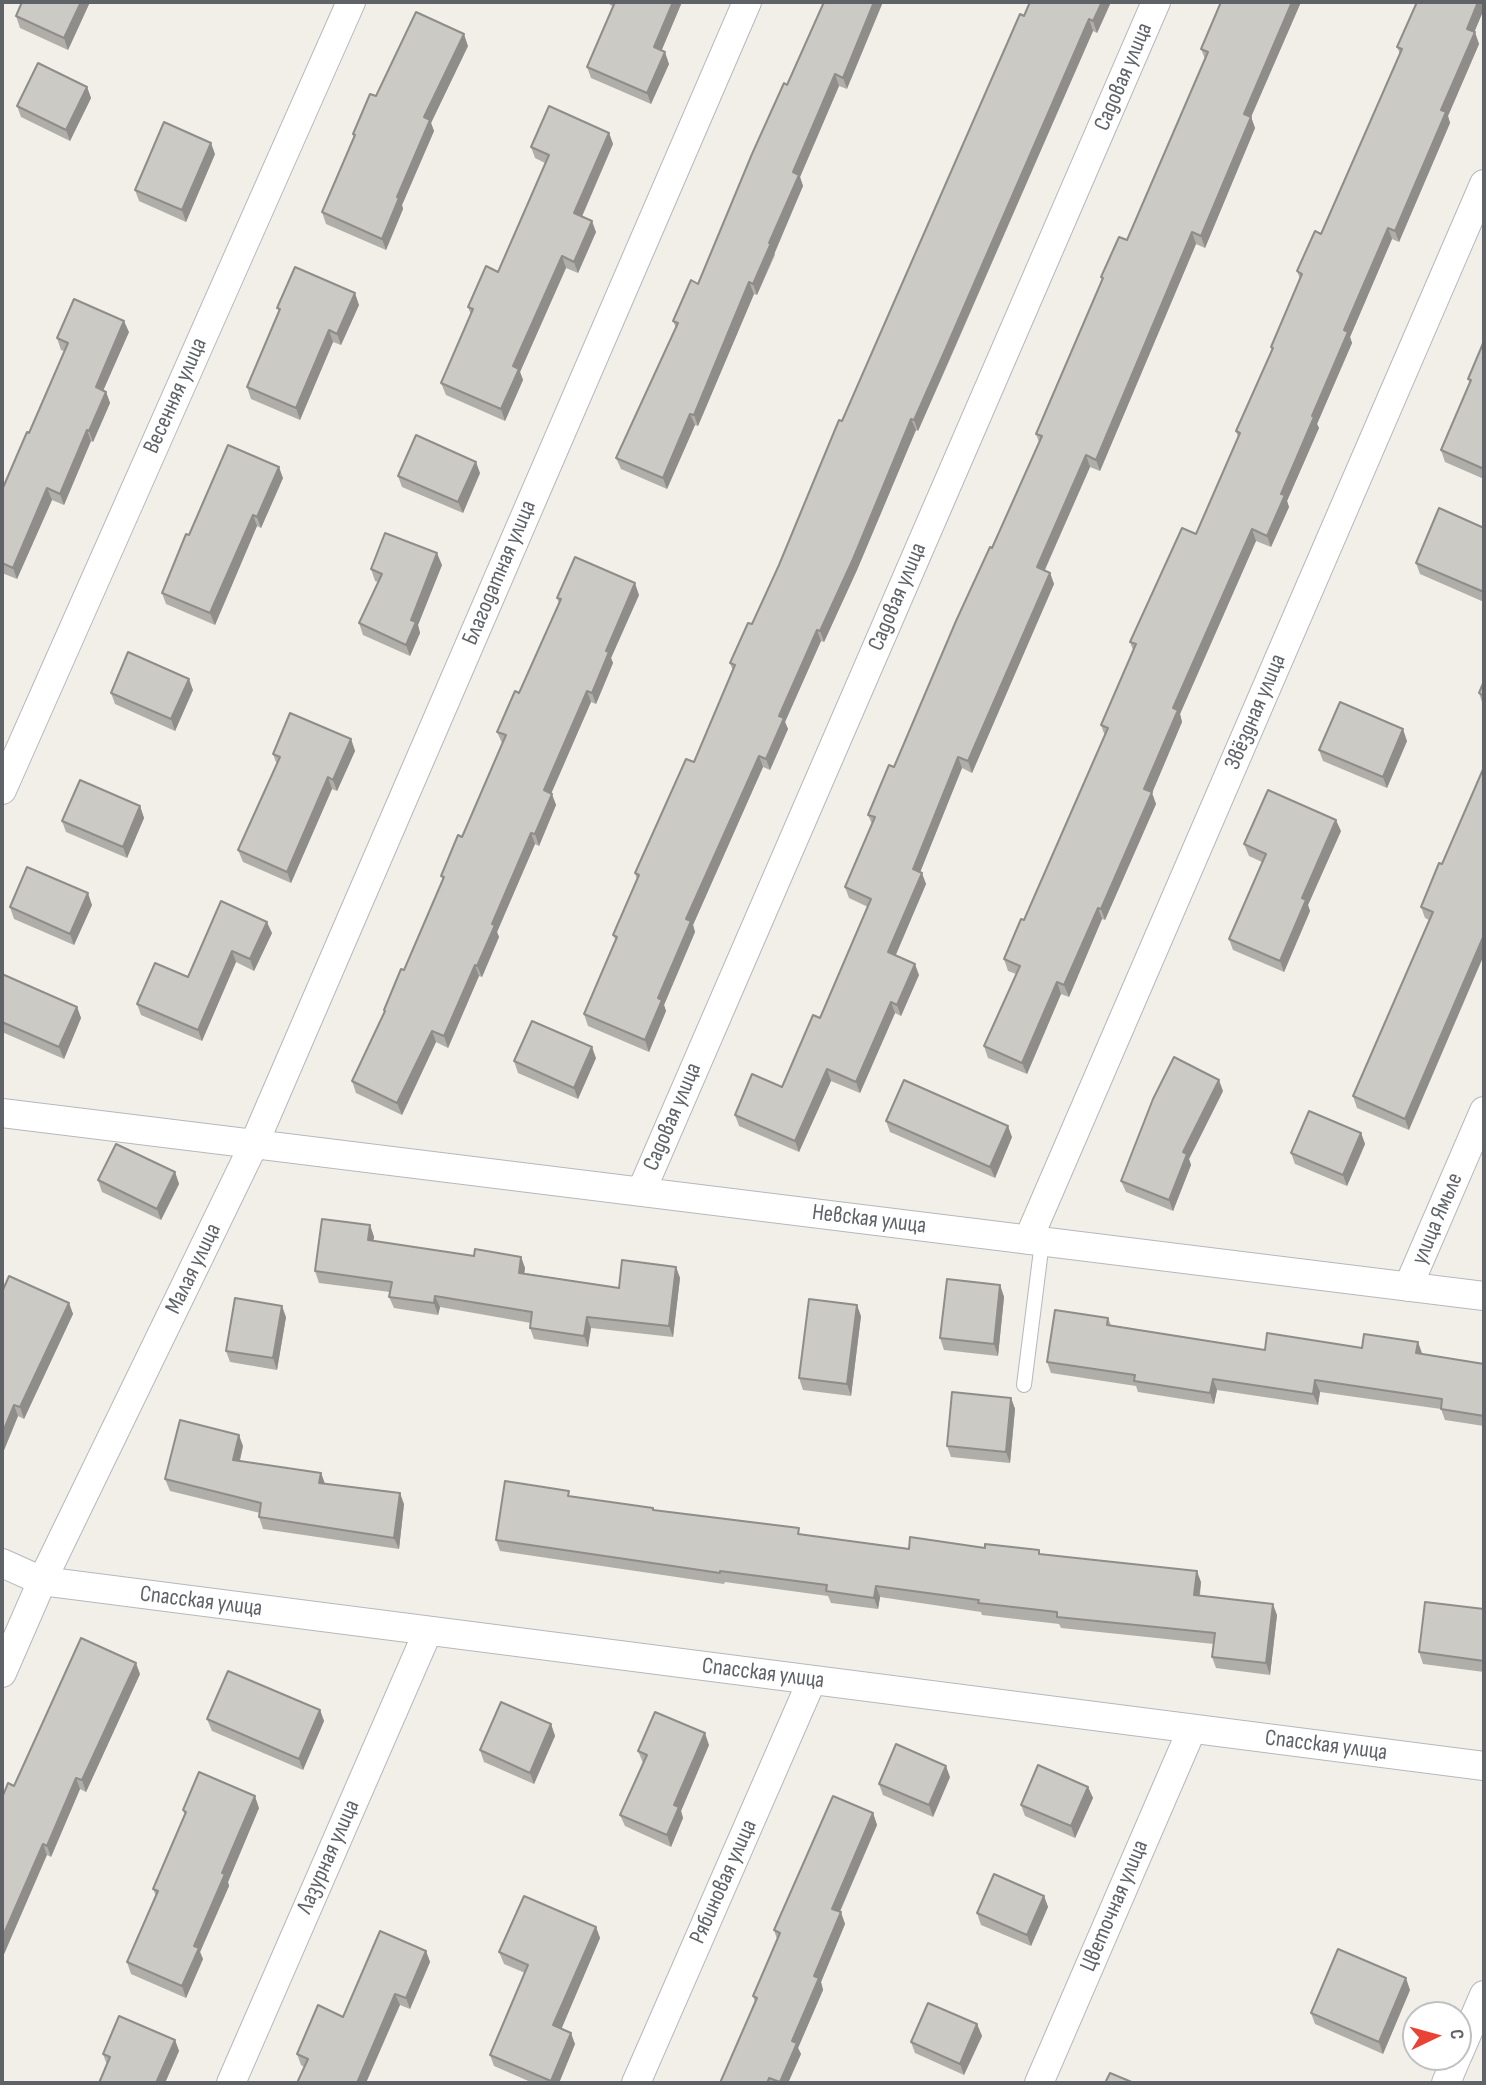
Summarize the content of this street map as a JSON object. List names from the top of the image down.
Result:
{
  "streets": {
    "street": [
      "Садовая улица",
      "Весенняя улица",
      "Благодатная улица",
      "Звёздная улица",
      "улица Ямьле",
      "Невская улица",
      "Малая улица",
      "Спасская улица",
      "Лазурная улица",
      "Рябиновая улица",
      "Цветочная улица"
    ]
  },
  "crossings": [
    ["Садовая улица", "Невская улица"],
    ["Благодатная улица", "Невская улица"],
    ["Благодатная улица", "Малая улица"],
    ["Звёздная улица", "Невская улица"],
    ["улица Ямьле", "Невская улица"],
    ["Невская улица", "Малая улица"],
    ["Малая улица", "Спасская улица"],
    ["Спасская улица", "Лазурная улица"],
    ["Спасская улица", "Рябиновая улица"],
    ["Спасская улица", "Цветочная улица"]
  ],
  "north": "right"
}
